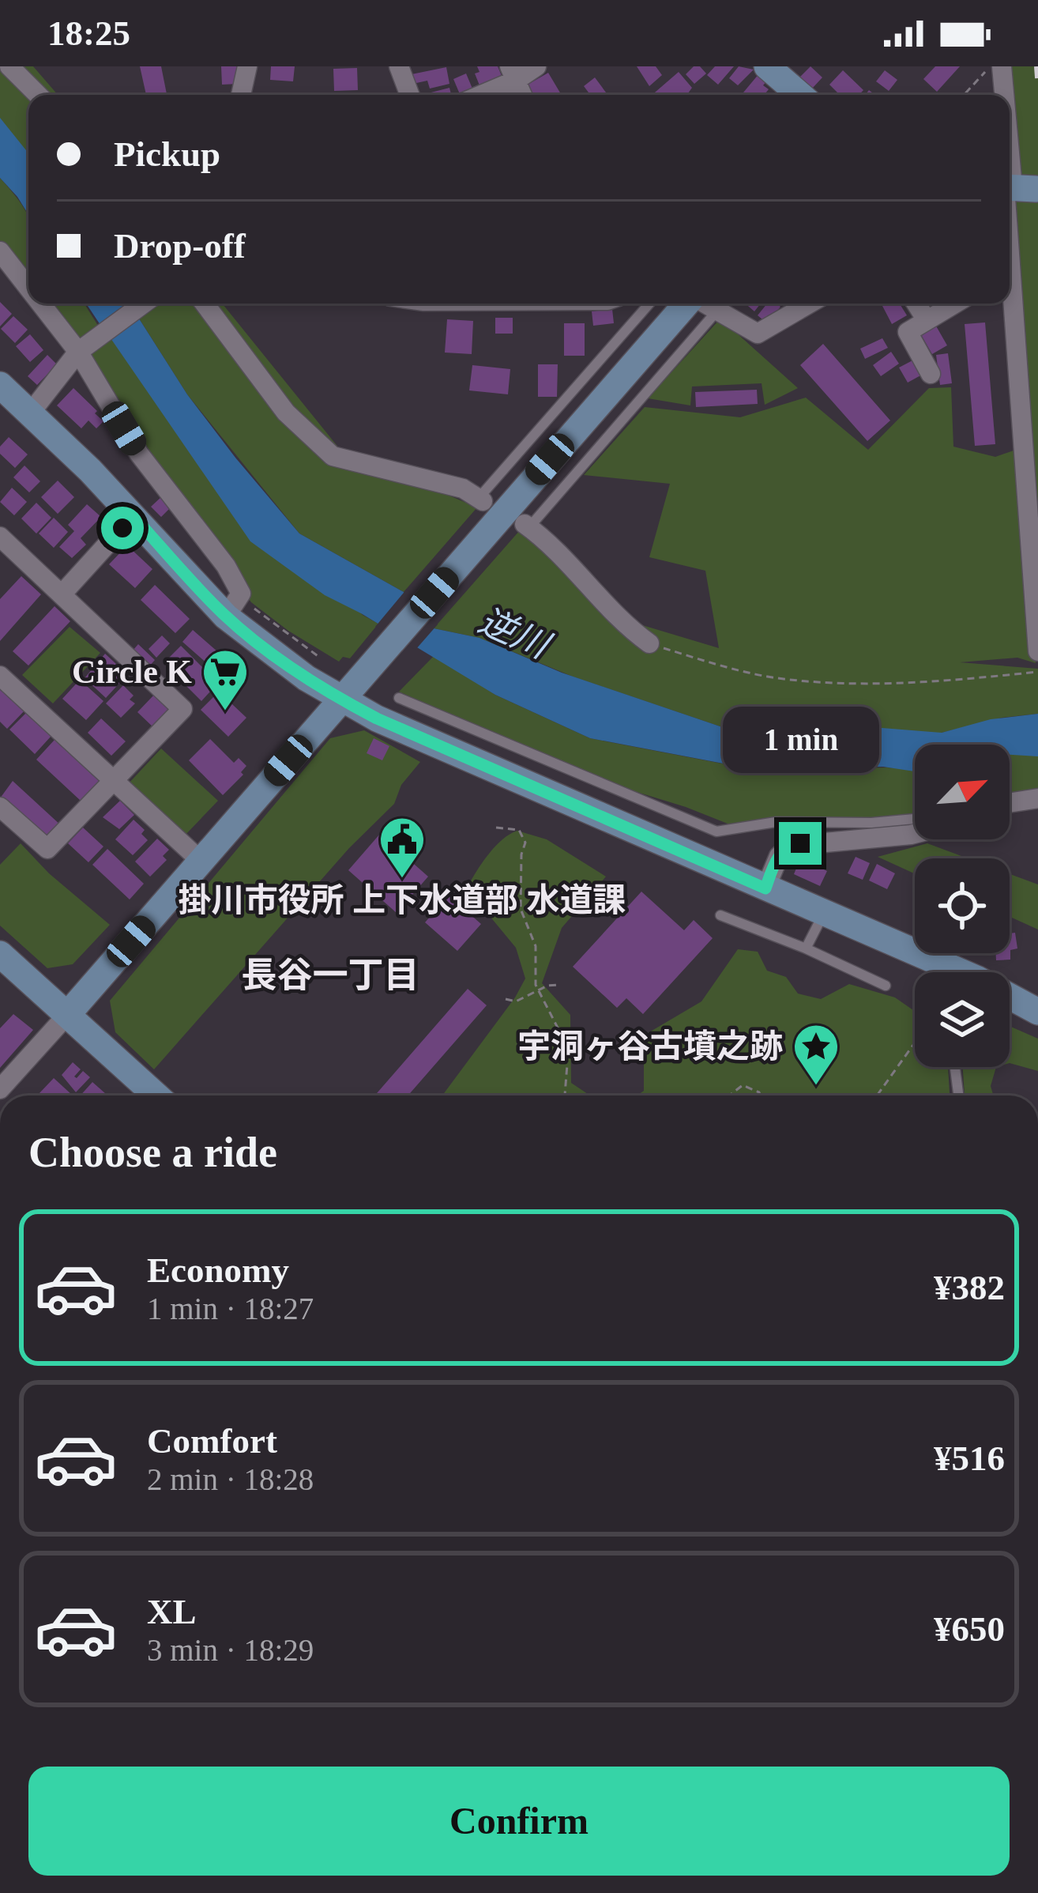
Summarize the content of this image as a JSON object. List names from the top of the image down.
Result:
{
  "districts": ["長谷一丁目"],
  "water": ["逆川"],
  "places": {
    "supermarket": ["Circle K"],
    "public building": ["掛川市役所 上下水道部 水道課"],
    "place": ["宇洞ヶ谷古墳之跡"]
  },
  "north": "top right",
  "page": {
    "status": "18:25",
    "banner": ["Pickup", "Drop-off"],
    "bubble": "1 min",
    "heading": "Choose a ride",
    "list": [
      {
        "name": "Economy",
        "note": "1 min · 18:27",
        "value": "¥382"
      },
      {
        "name": "Comfort",
        "note": "2 min · 18:28",
        "value": "¥516"
      },
      {
        "name": "XL",
        "note": "3 min · 18:29",
        "value": "¥650"
      }
    ],
    "buttons": "Confirm"
  }
}
